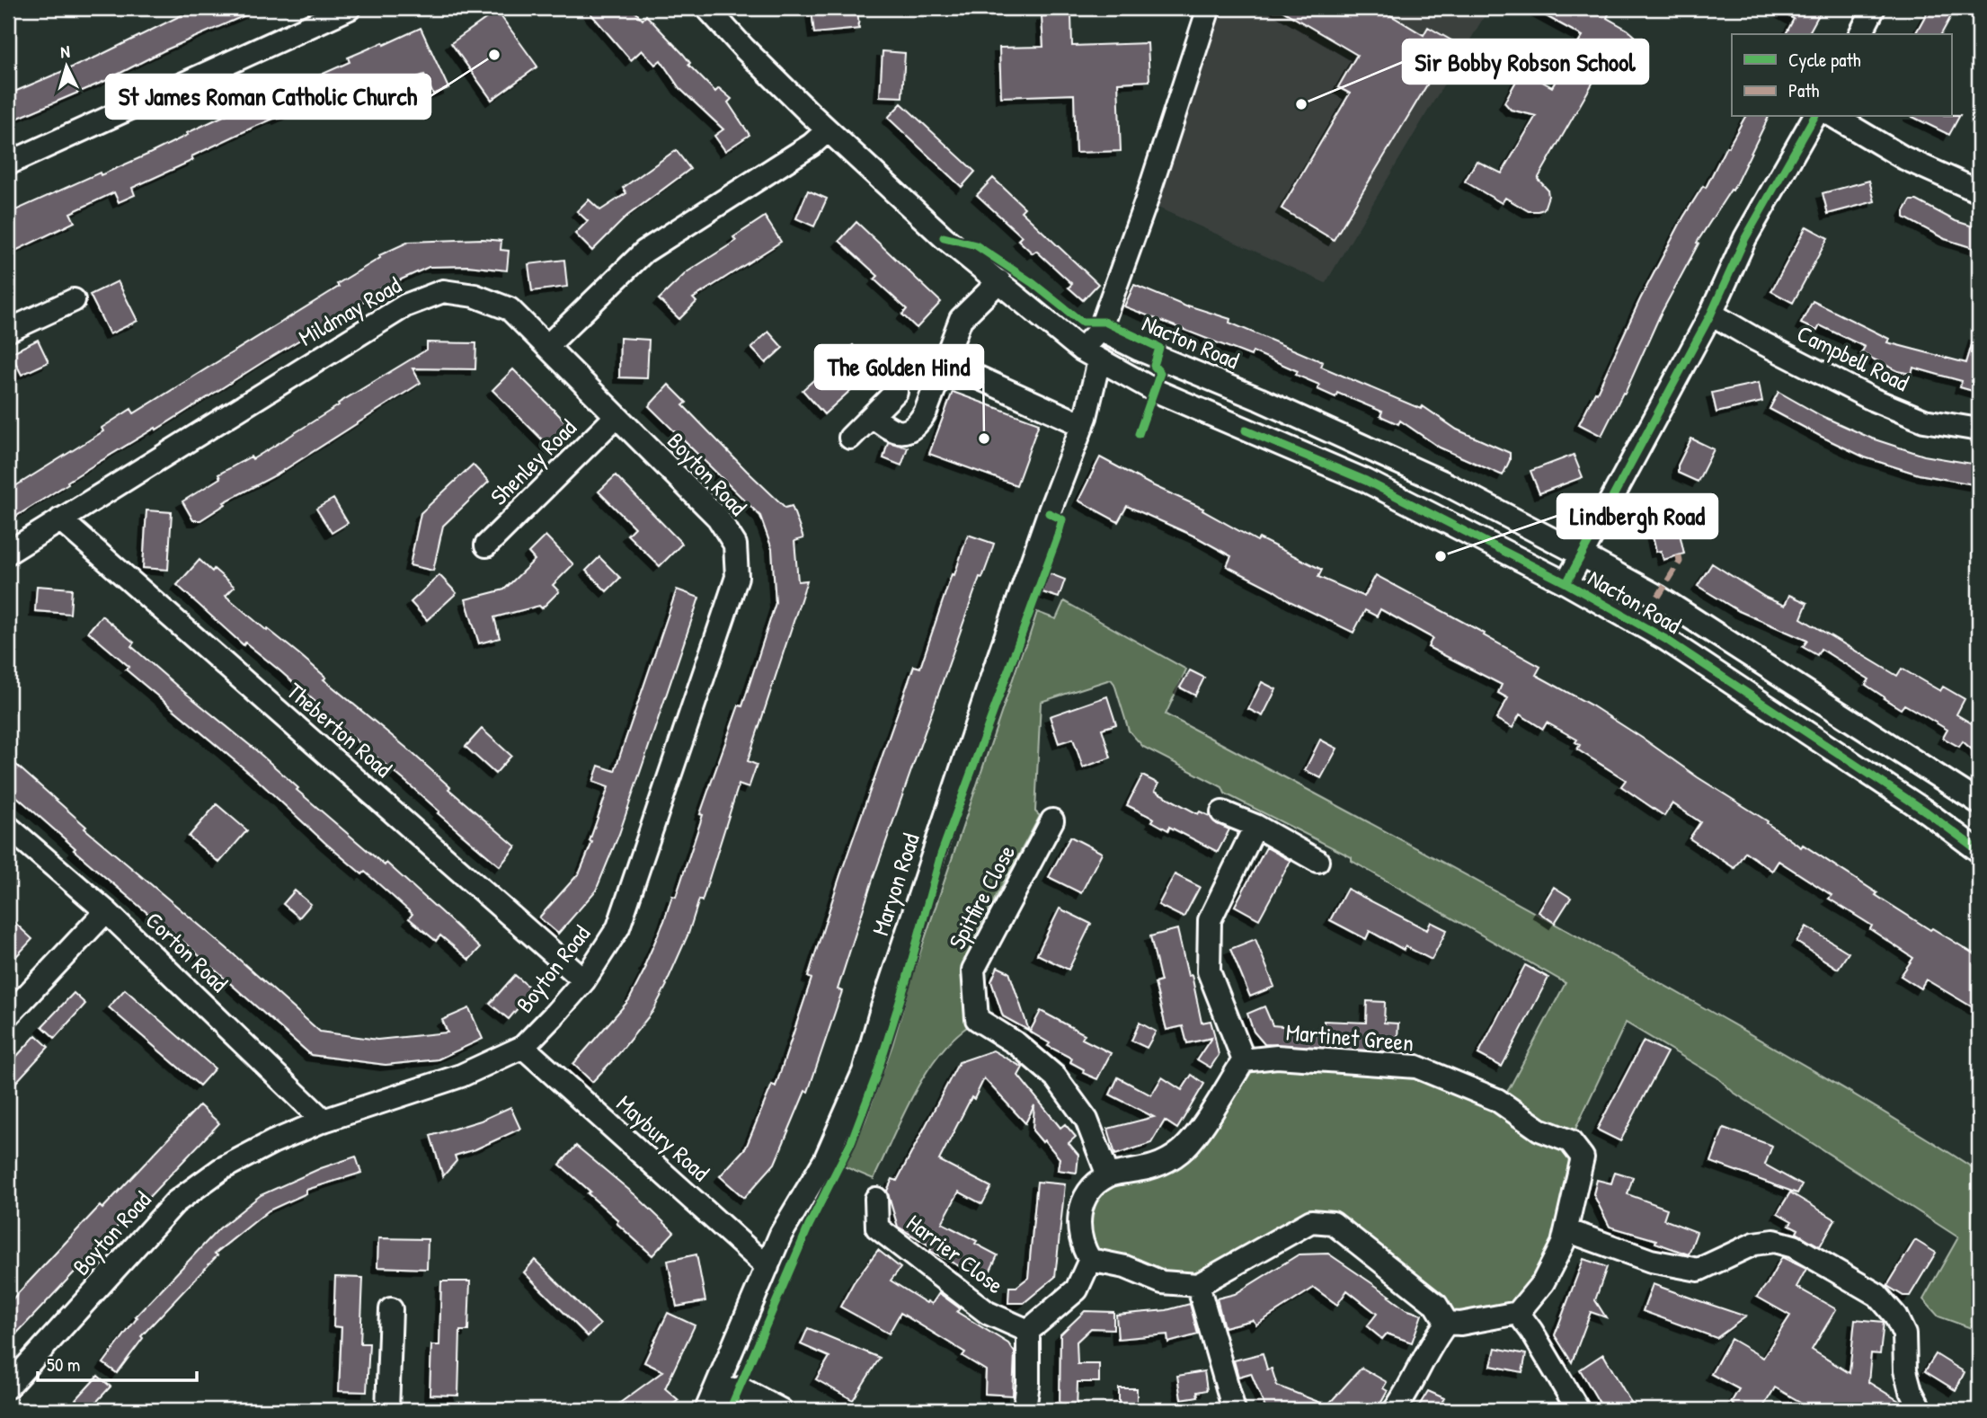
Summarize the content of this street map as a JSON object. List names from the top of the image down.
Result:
{
  "streets": {
    "street": [
      "Mildmay Road",
      "Nacton Road",
      "Campbell Road",
      "Shenley Road",
      "Boyton Road",
      "Theberton Road",
      "Maryon Road",
      "Spitfire Close",
      "Corton Road",
      "Martinet Green",
      "Maybury Road",
      "Harrier Close"
    ]
  },
  "crossings": [
    ["Mildmay Road", "Boyton Road"],
    ["Mildmay Road", "Theberton Road"],
    ["Nacton Road", "Maryon Road"],
    ["Shenley Road", "Boyton Road"],
    ["Boyton Road", "Theberton Road"],
    ["Boyton Road", "Corton Road"],
    ["Boyton Road", "Maybury Road"],
    ["Maryon Road", "Maybury Road"]
  ],
  "places": [
    "St James Roman Catholic Church",
    "Sir Bobby Robson School",
    "The Golden Hind",
    "Lindbergh Road"
  ],
  "legend": ["Cycle path", "Path"],
  "scale_bar": "50 m",
  "north": "top"
}
